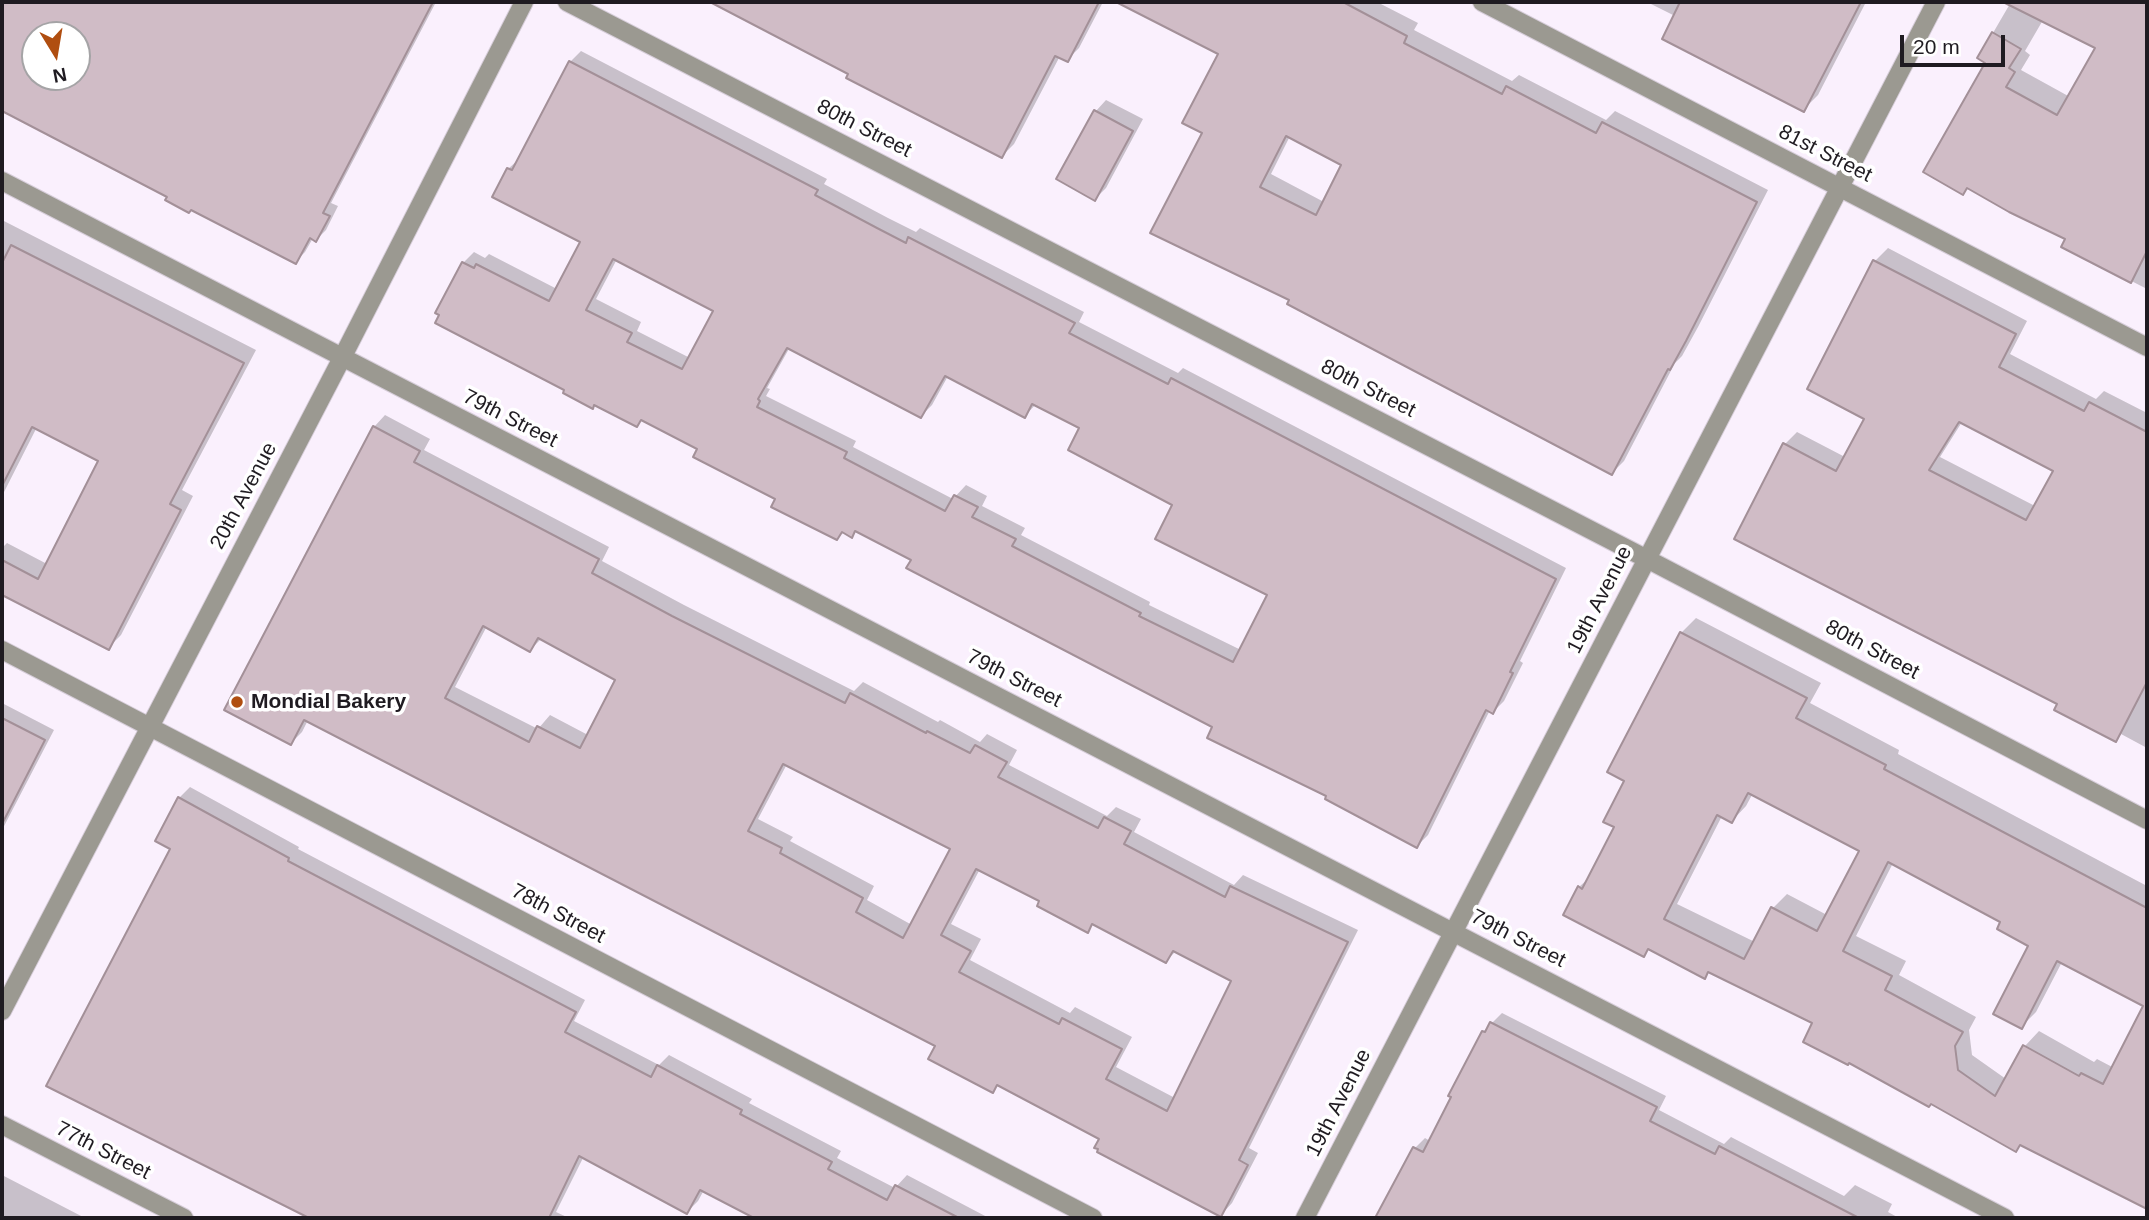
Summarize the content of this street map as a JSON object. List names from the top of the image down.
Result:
{
  "streets": {
    "street": [
      "80th Street",
      "81st Street",
      "79th Street",
      "20th Avenue",
      "19th Avenue",
      "78th Street",
      "77th Street"
    ]
  },
  "crossings": [
    ["80th Street", "19th Avenue"],
    ["81st Street", "19th Avenue"],
    ["79th Street", "20th Avenue"],
    ["79th Street", "19th Avenue"],
    ["20th Avenue", "78th Street"]
  ],
  "places": ["Mondial Bakery"],
  "scale_bar": "20 m",
  "north": "bottom"
}
